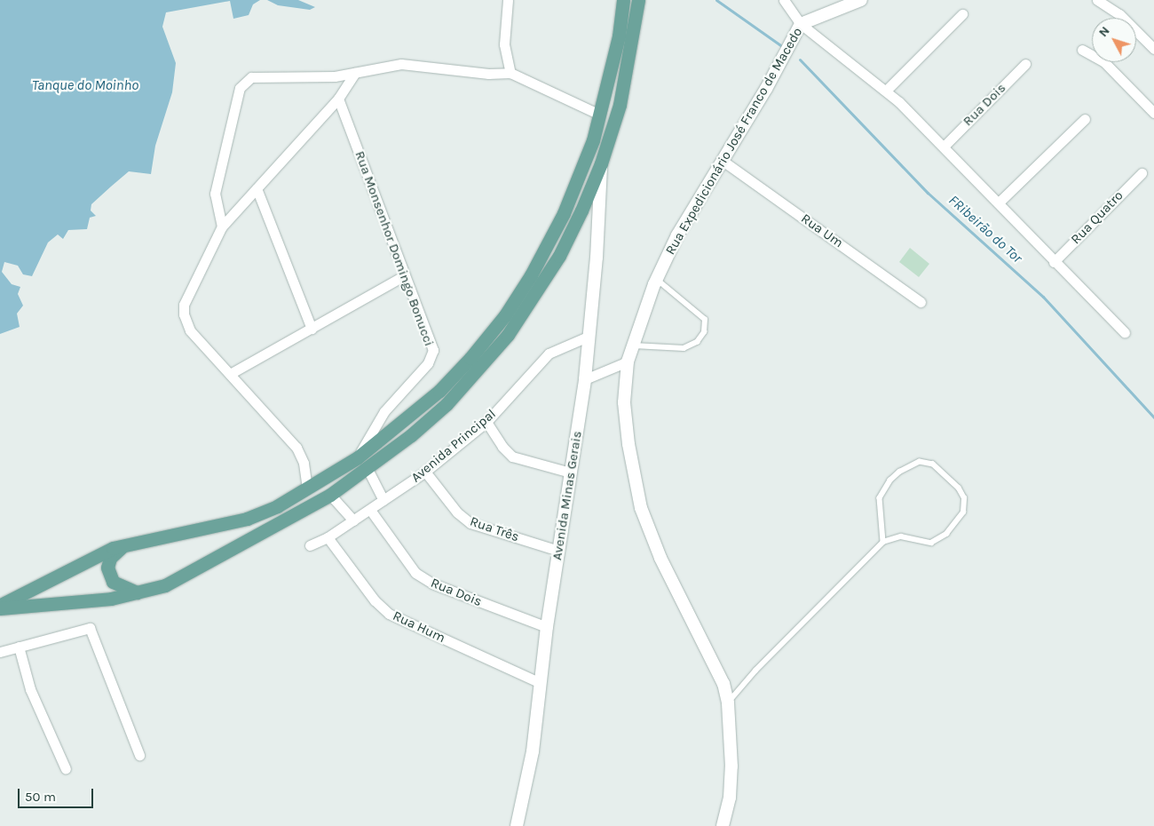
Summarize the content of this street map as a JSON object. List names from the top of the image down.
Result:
{
  "streets": {
    "street": [
      "Rua Dois",
      "Rua Expedicionário José Franco de Macedo",
      "Rua Quatro",
      "Rua Um",
      "Rua Monsenhor Domingo Bonucci",
      "Avenida Principal",
      "Avenida Minas Gerais",
      "Rua Três",
      "Rua Hum"
    ]
  },
  "crossings": [
    ["Rua Dois", "Avenida Principal"],
    ["Rua Dois", "Avenida Minas Gerais"],
    ["Rua Expedicionário José Franco de Macedo", "Rua Um"],
    ["Avenida Principal", "Avenida Minas Gerais"],
    ["Avenida Principal", "Rua Três"],
    ["Avenida Principal", "Rua Hum"],
    ["Avenida Minas Gerais", "Rua Três"],
    ["Avenida Minas Gerais", "Rua Hum"]
  ],
  "water": ["Tanque do Moinho", "FRibeirão do Tor"],
  "scale_bar": "50 m",
  "north": "top left"
}
